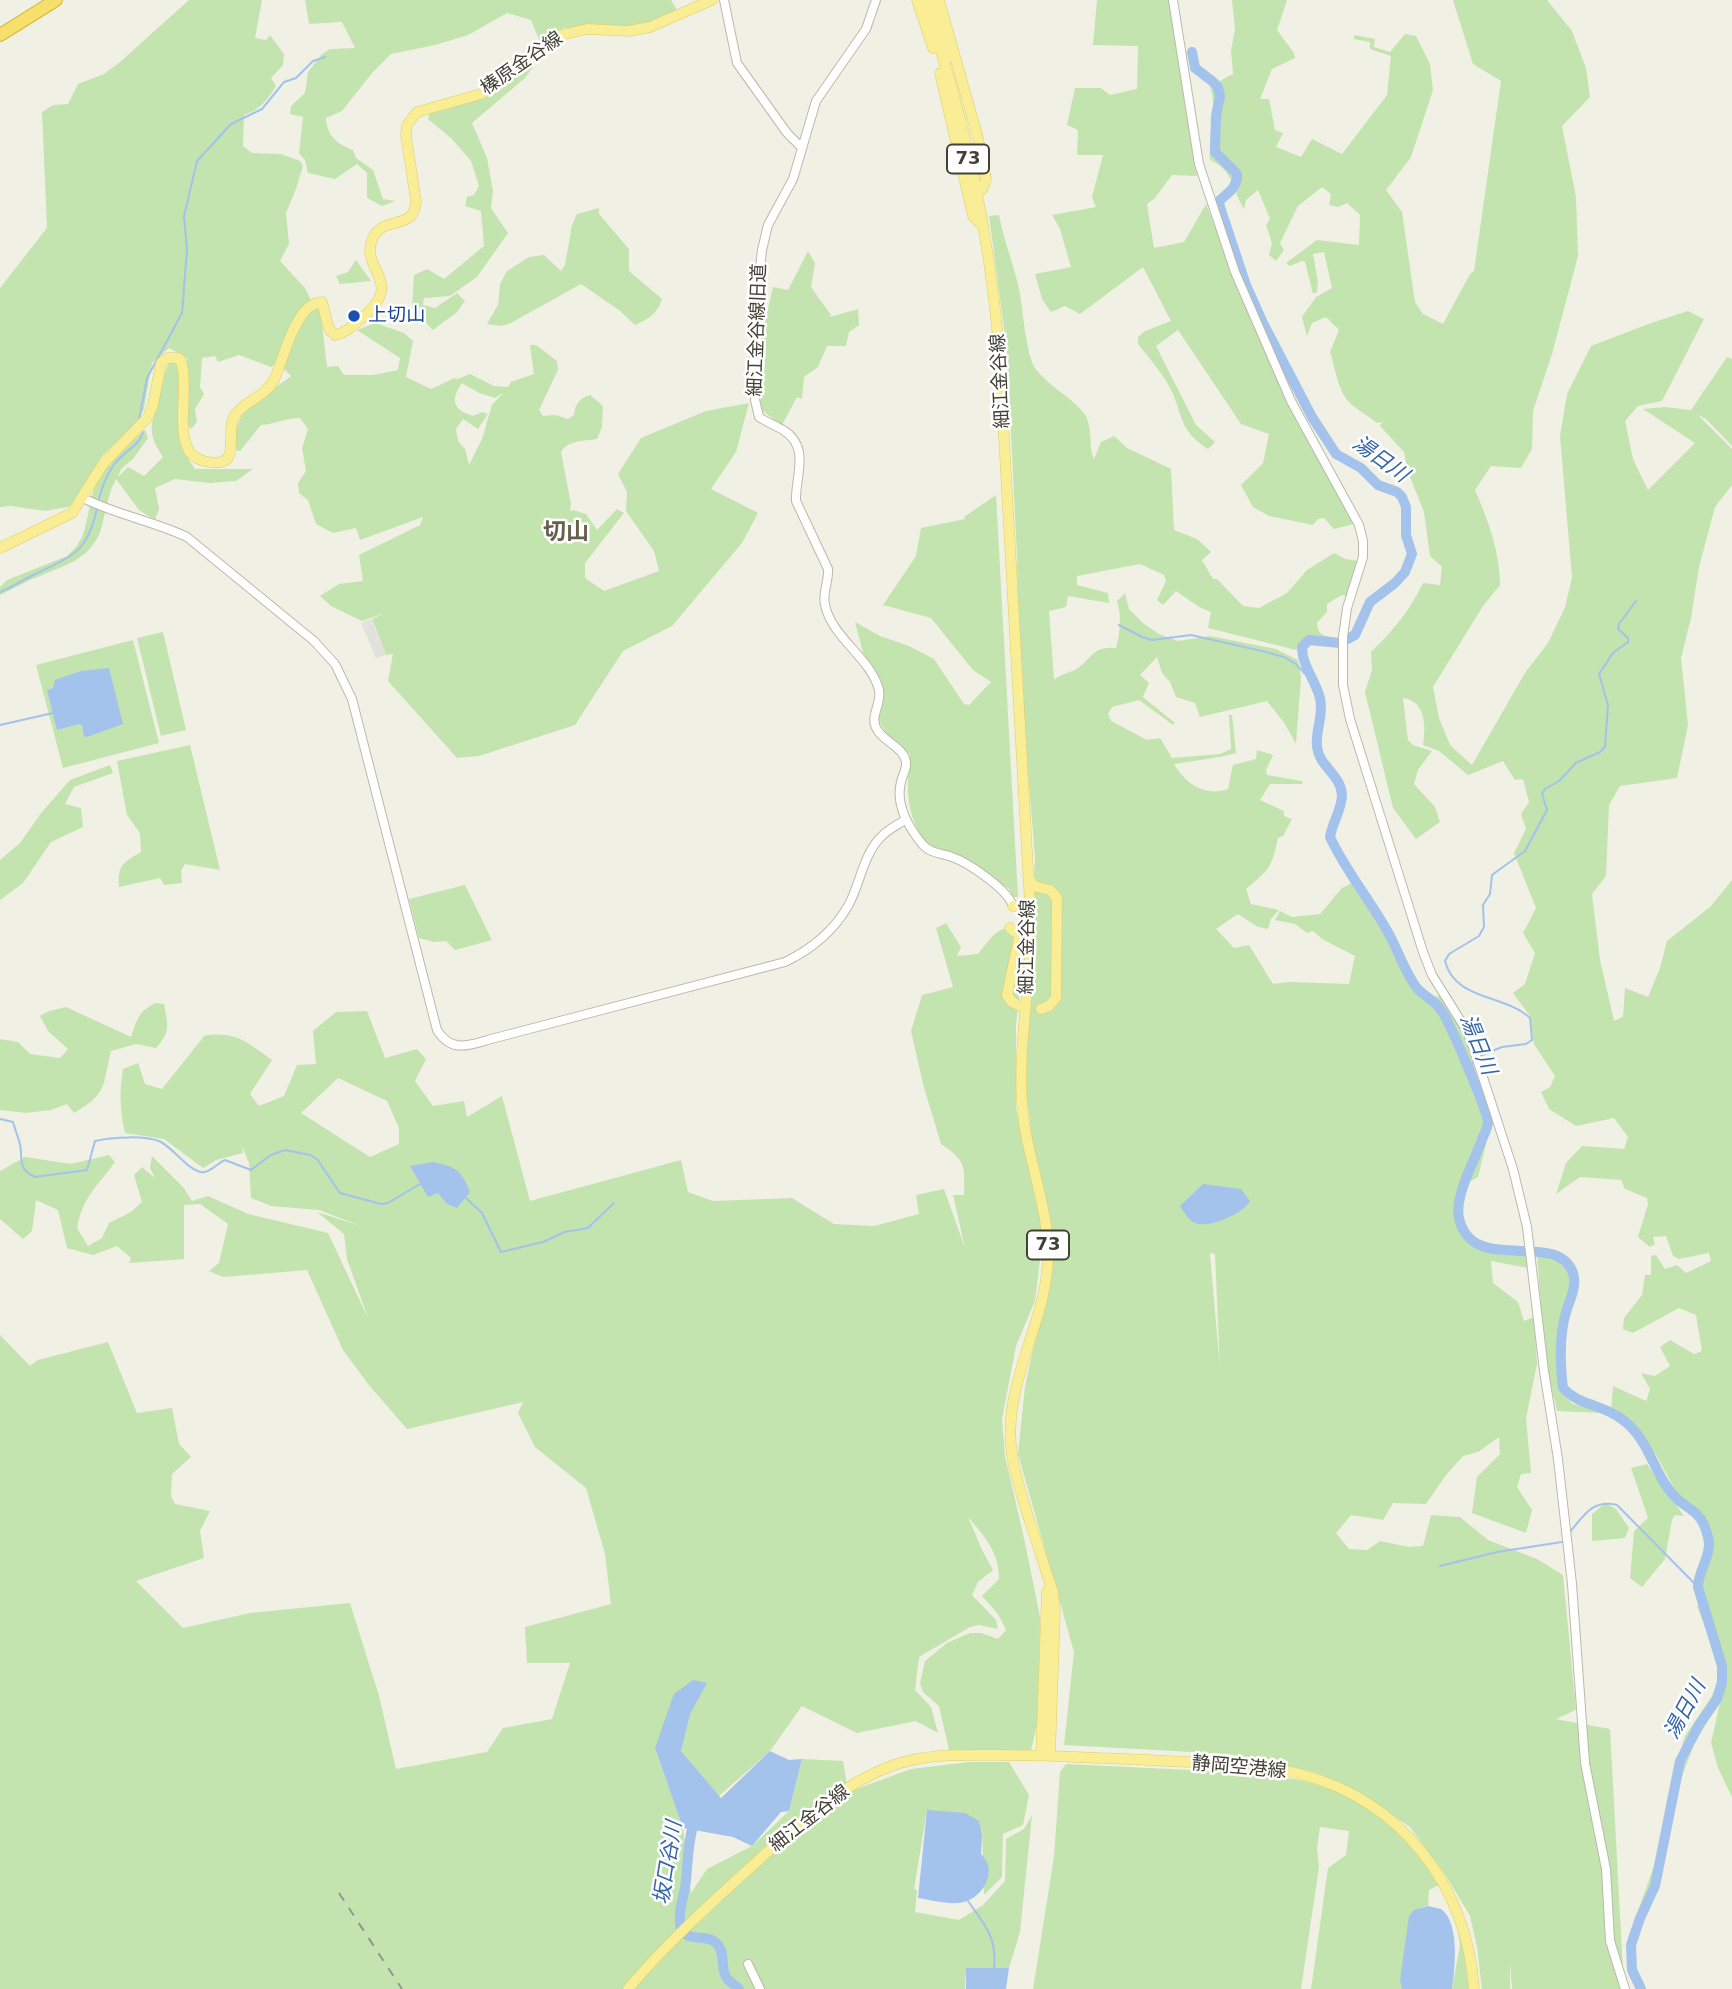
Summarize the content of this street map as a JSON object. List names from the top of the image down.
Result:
{
  "streets": {
    "main road": [
      "榛原金谷線",
      "73",
      "細江金谷線",
      "静岡空港線"
    ],
    "street": ["細江金谷線旧道"]
  },
  "crossings": [
    ["73", "細江金谷線"],
    ["細江金谷線", "静岡空港線"]
  ],
  "districts": ["切山"],
  "water": ["湯日川", "坂口谷川"],
  "places": ["上切山"]
}
